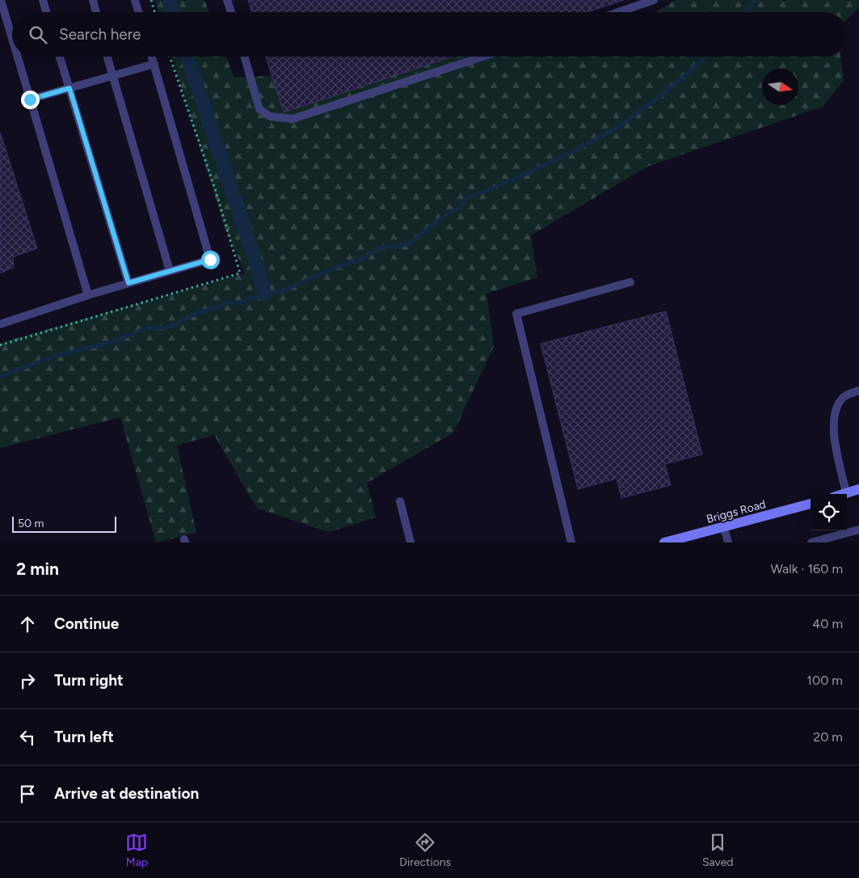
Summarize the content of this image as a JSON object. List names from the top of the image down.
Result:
{
  "streets": {
    "street": ["Briggs Road"]
  },
  "scale_bar": "50 m",
  "north": "right",
  "page": {
    "search": "Search here",
    "scale": "50 m",
    "heading": ["2 min", "Walk · 160 m"],
    "list": [
      ["Continue", "40 m"],
      ["Turn right", "100 m"],
      ["Turn left", "20 m"],
      "Arrive at destination"
    ],
    "nav": ["Map", "Directions", "Saved"]
  }
}
